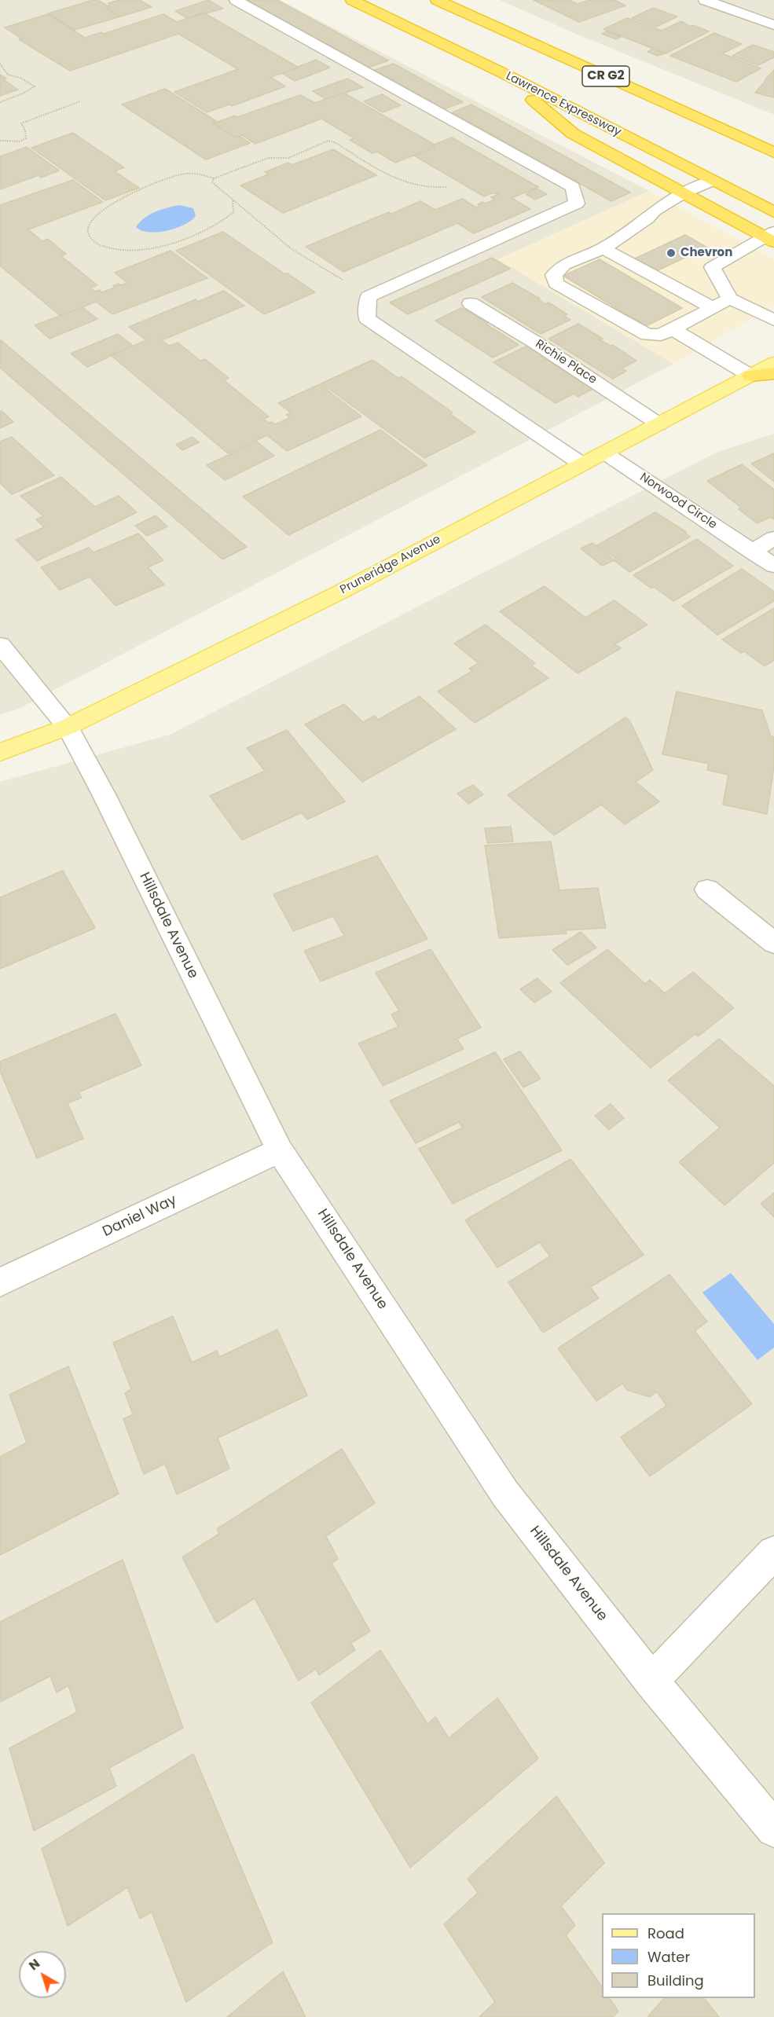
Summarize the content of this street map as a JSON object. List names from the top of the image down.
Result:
{
  "streets": {
    "highway": ["CR G2", "Lawrence Expressway"],
    "main road": ["Pruneridge Avenue"],
    "street": [
      "Richie Place",
      "Norwood Circle",
      "Hillsdale Avenue",
      "Daniel Way"
    ]
  },
  "crossings": [
    ["Richie Place", "Pruneridge Avenue"],
    ["Norwood Circle", "Pruneridge Avenue"],
    ["Pruneridge Avenue", "Hillsdale Avenue"],
    ["Hillsdale Avenue", "Daniel Way"]
  ],
  "places": ["Chevron"],
  "legend": ["Road", "Water", "Building"],
  "north": "top left"
}
